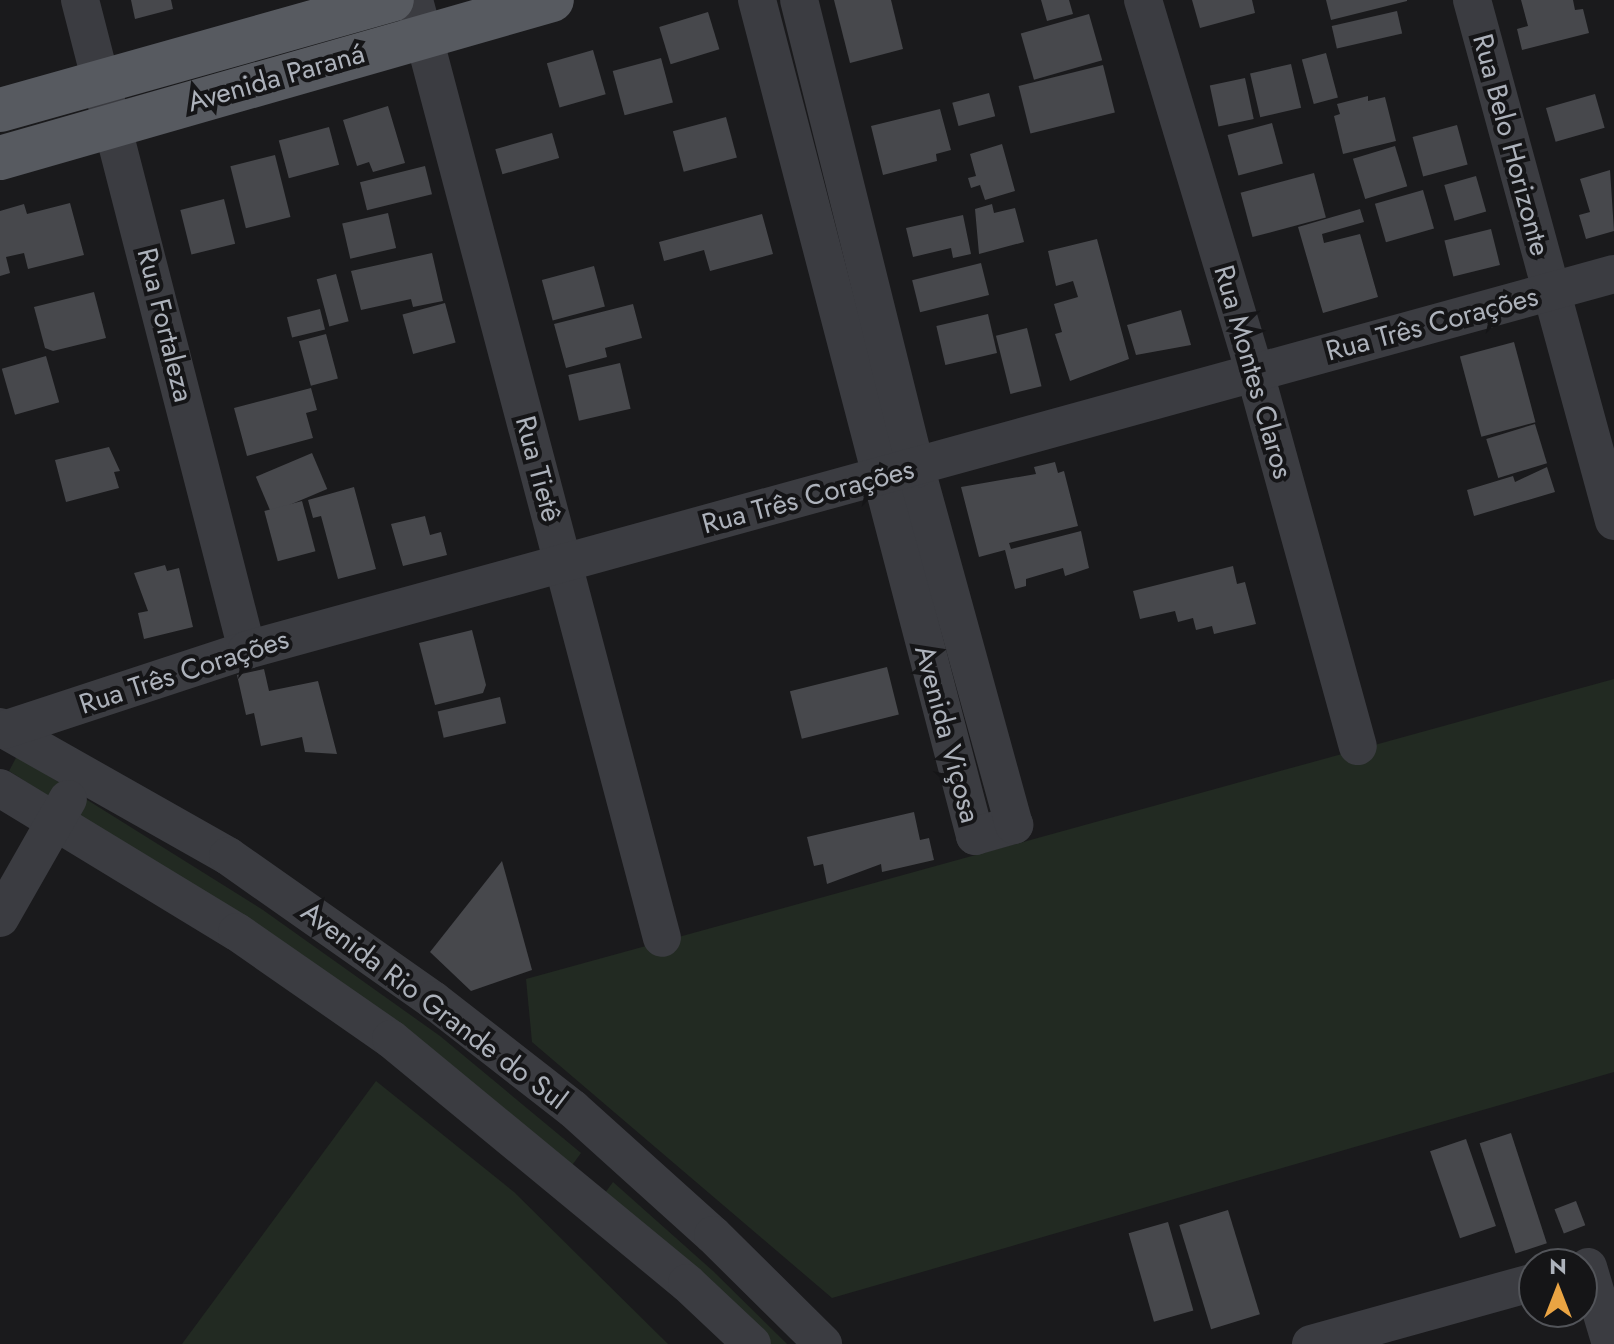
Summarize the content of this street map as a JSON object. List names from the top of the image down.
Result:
{
  "streets": {
    "main road": ["Avenida Paraná"],
    "street": [
      "Rua Belo Horizonte",
      "Rua Três Corações",
      "Rua Fortaleza",
      "Rua Montes Claros",
      "Rua Tietê",
      "Avenida Viçosa",
      "Avenida Rio Grande do Sul"
    ]
  },
  "crossings": [
    ["Avenida Paraná", "Rua Fortaleza"],
    ["Avenida Paraná", "Rua Tietê"],
    ["Rua Belo Horizonte", "Rua Três Corações"],
    ["Rua Três Corações", "Rua Fortaleza"],
    ["Rua Três Corações", "Rua Montes Claros"],
    ["Rua Três Corações", "Rua Tietê"],
    ["Rua Três Corações", "Avenida Viçosa"],
    ["Rua Três Corações", "Avenida Rio Grande do Sul"]
  ],
  "north": "top"
}
